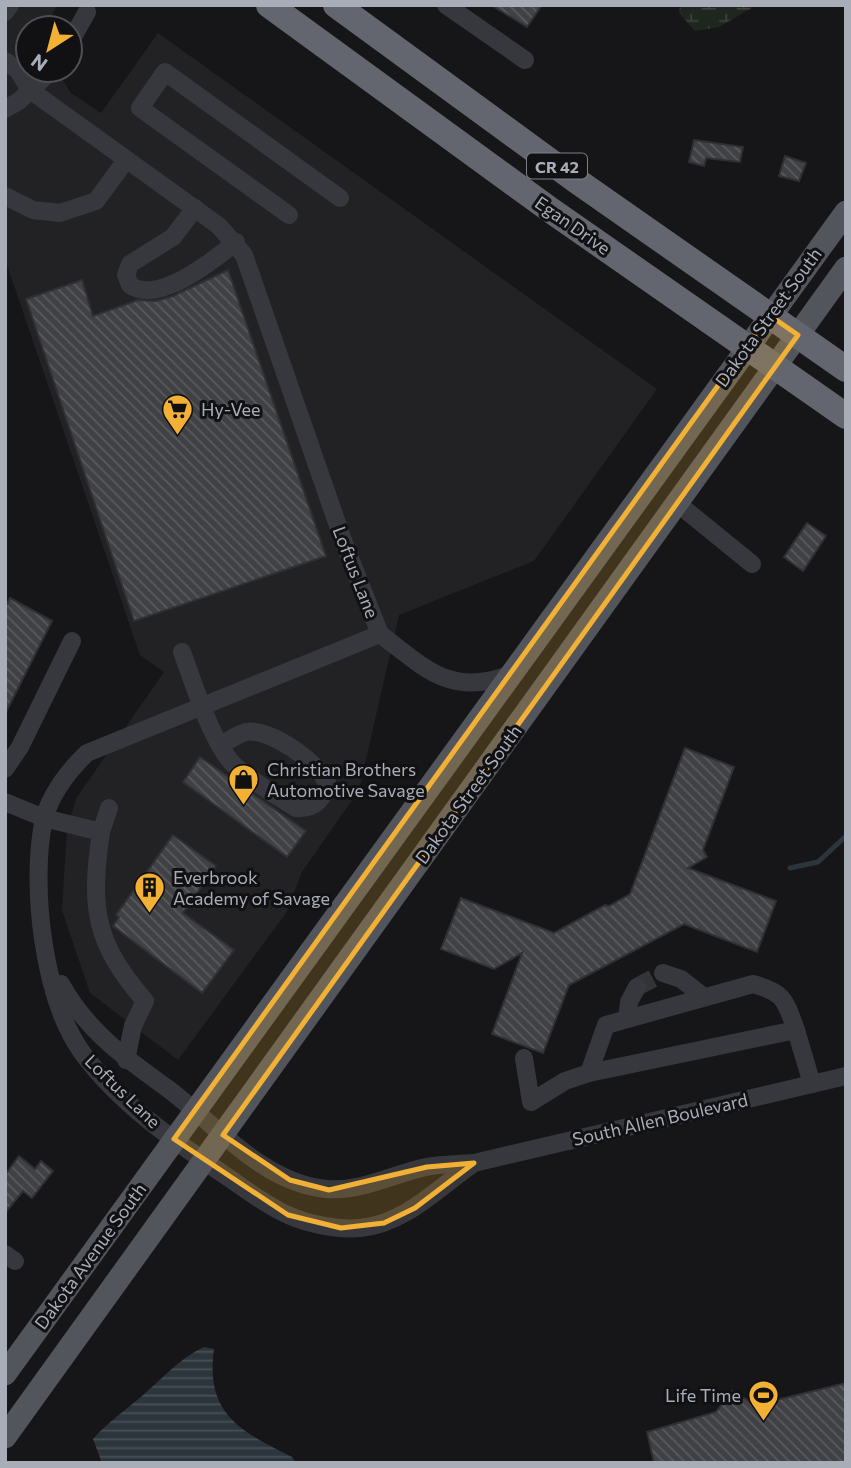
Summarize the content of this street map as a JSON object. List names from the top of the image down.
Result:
{
  "streets": {
    "highway": ["CR 42", "Egan Drive"],
    "main road": ["Dakota Street South", "Dakota Avenue South"],
    "street": ["Loftus Lane", "South Allen Boulevard"]
  },
  "crossings": [
    ["CR 42", "Dakota Street South"],
    ["Egan Drive", "Dakota Street South"],
    ["Dakota Street South", "Loftus Lane"],
    ["Dakota Street South", "South Allen Boulevard"],
    ["Dakota Street South", "Dakota Avenue South"],
    ["Loftus Lane", "South Allen Boulevard"],
    ["Loftus Lane", "Dakota Avenue South"],
    ["South Allen Boulevard", "Dakota Avenue South"]
  ],
  "places": {
    "supermarket": ["Hy-Vee"],
    "shop": ["Christian Brothers Automotive Savage"],
    "building": ["Everbrook Academy of Savage"],
    "sports": ["Life Time"]
  },
  "north": "bottom left"
}
